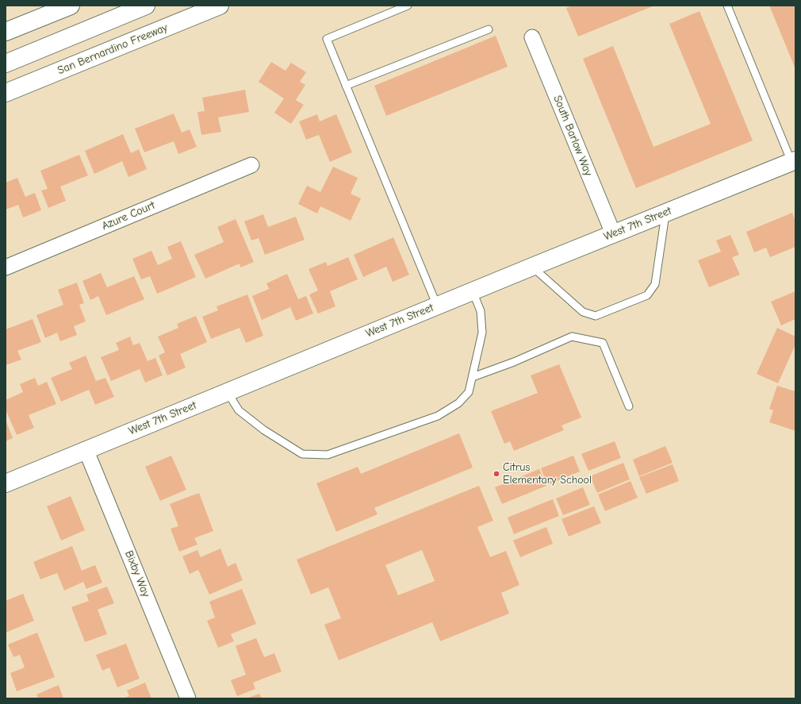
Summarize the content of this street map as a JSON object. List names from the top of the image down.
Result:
{
  "streets": {
    "main road": ["San Bernardino Freeway", "West 7th Street"],
    "street": ["South Barlow Way", "Azure Court", "Bixby Way"]
  },
  "crossings": [
    ["South Barlow Way", "West 7th Street"],
    ["West 7th Street", "Bixby Way"]
  ],
  "places": ["Citrus Elementary School"]
}
